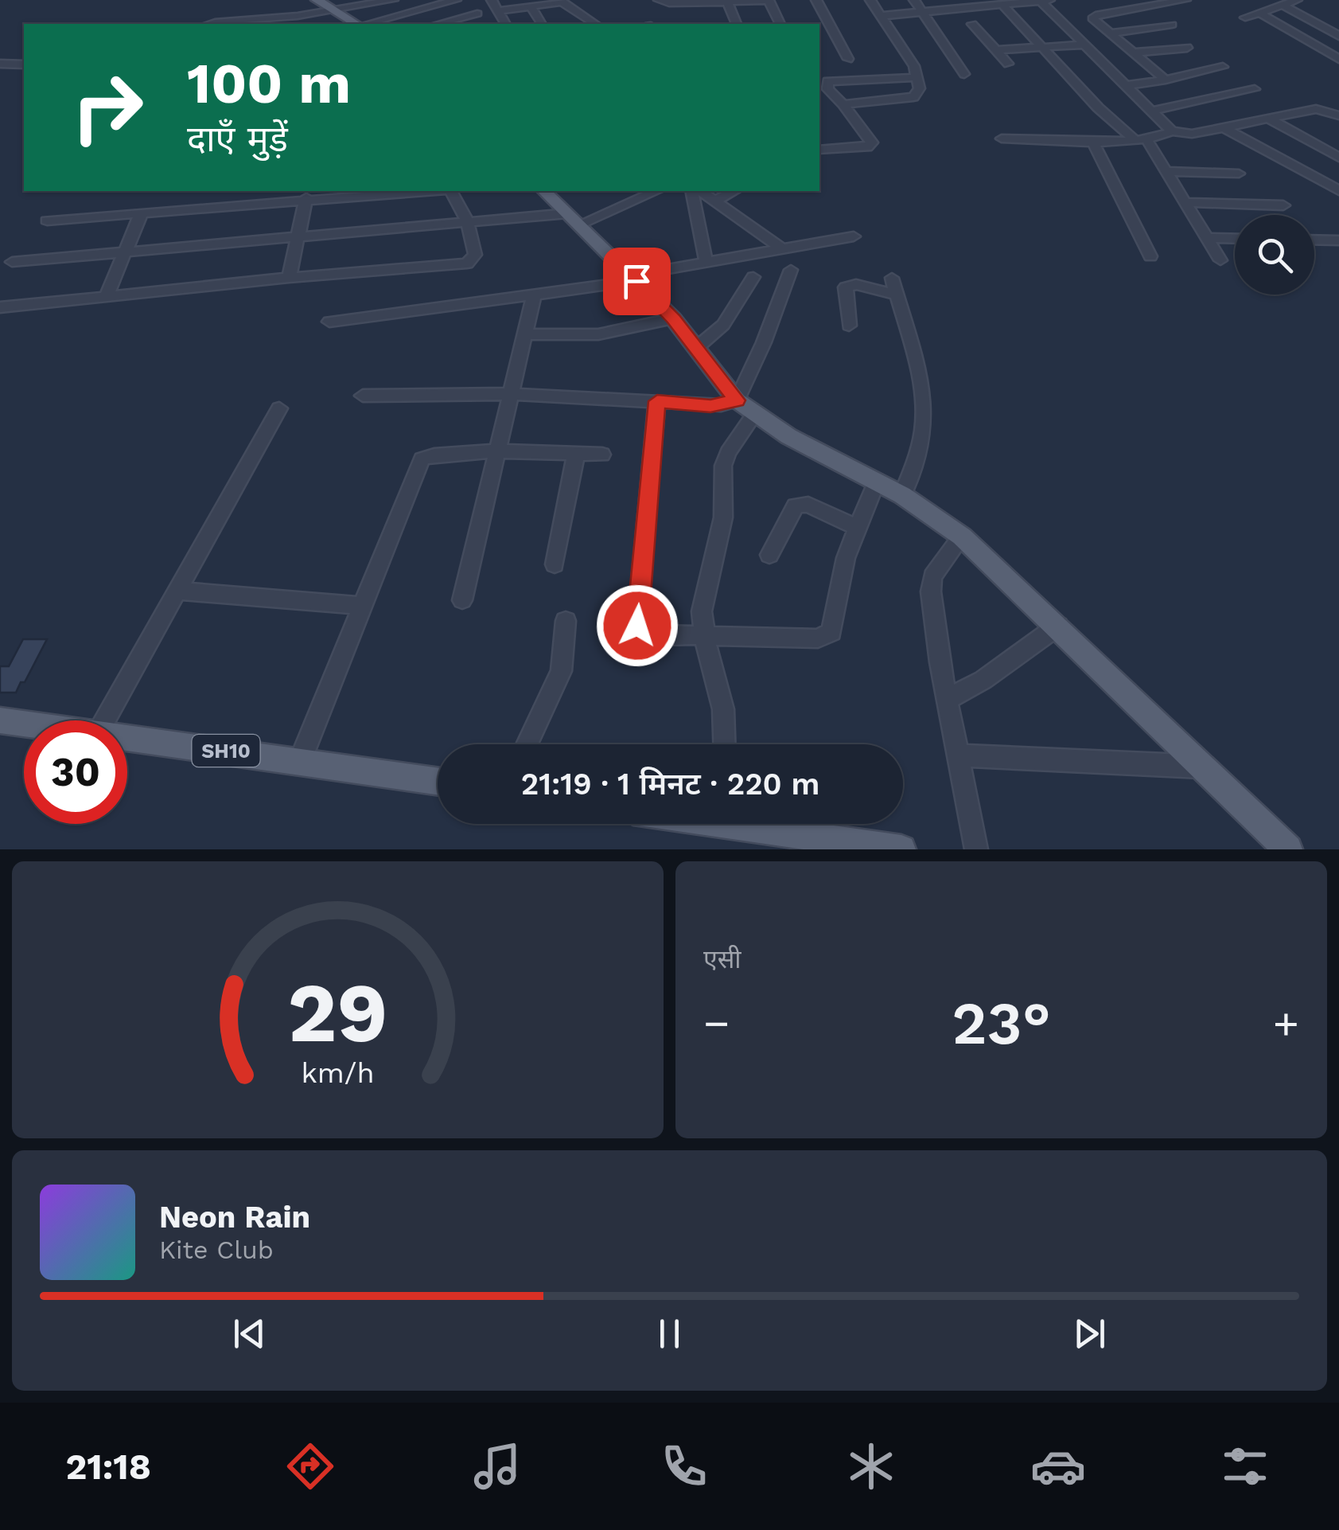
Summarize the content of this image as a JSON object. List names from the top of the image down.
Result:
{
  "streets": {
    "main road": ["SH10"]
  },
  "page": {
    "turn": ["100 m", "दाएँ मुड़ें"],
    "limit": "30",
    "trip": "21:19 · 1 मिनट · 220 m",
    "tile": "एसी",
    "heat": ["−", "23°", "+"],
    "song": ["Neon Rain", "Kite Club"],
    "tabs": "21:18",
    "gauge": ["29", "km/h"]
  }
}
